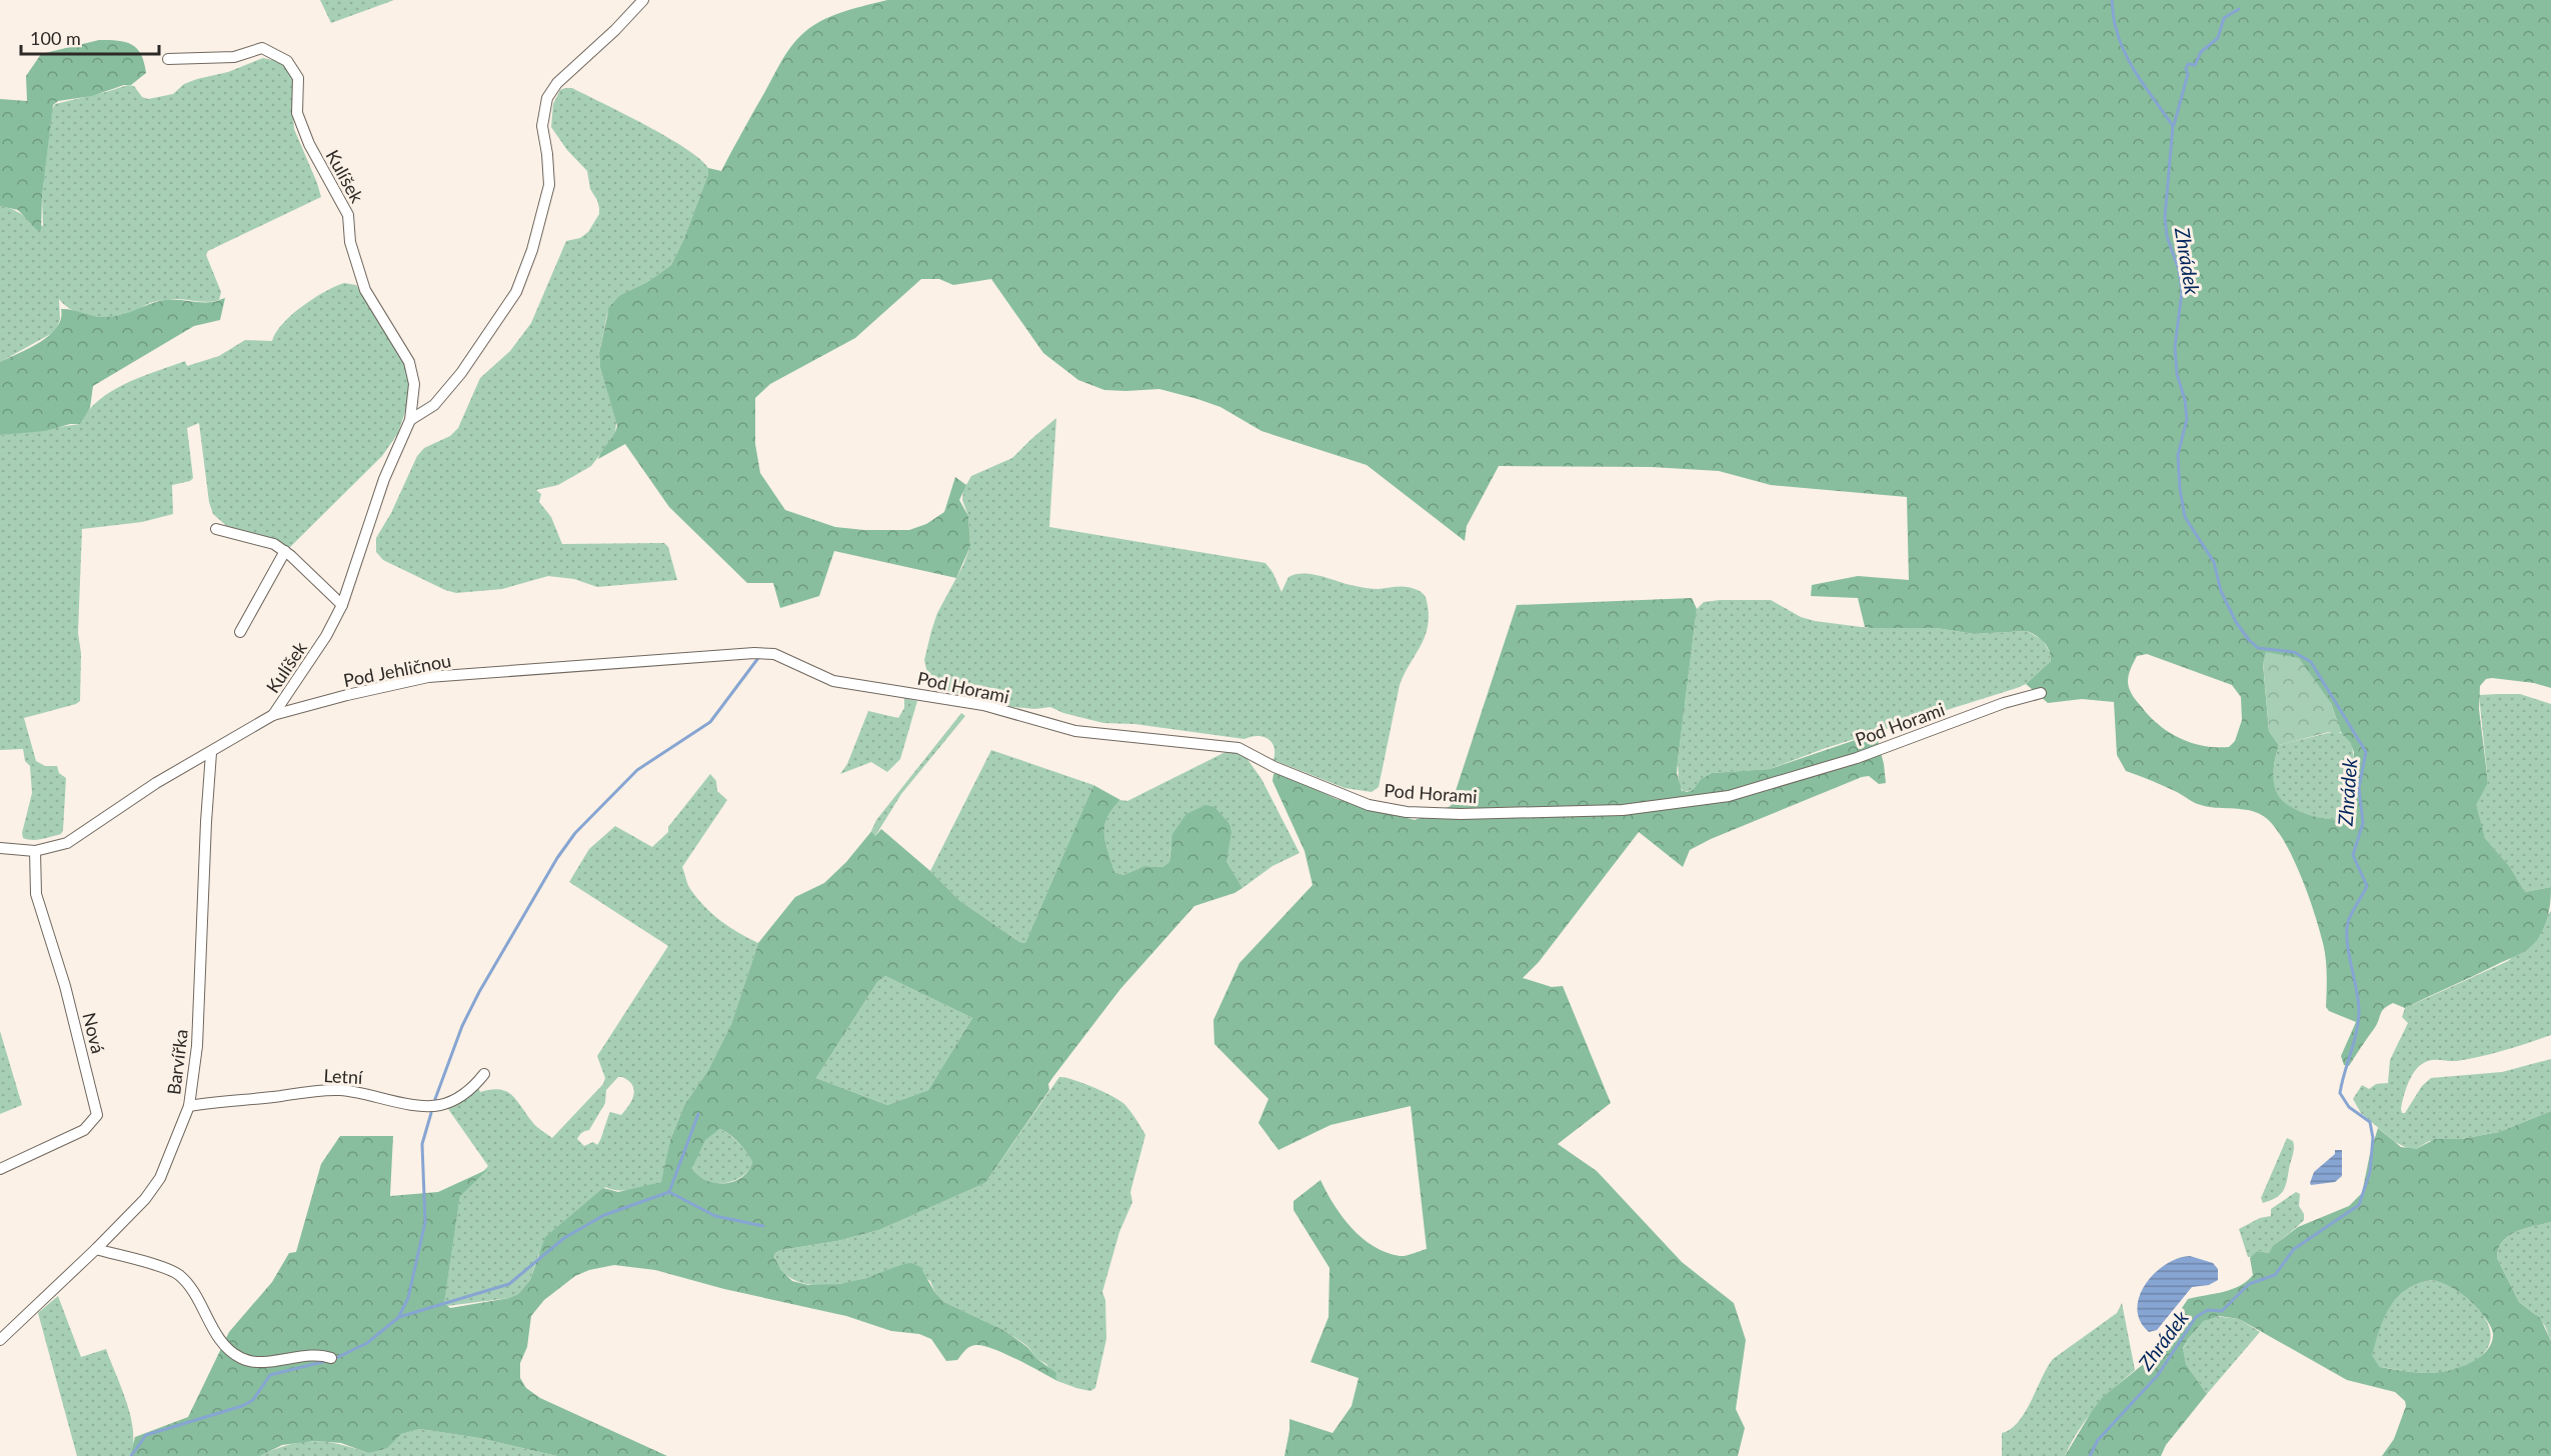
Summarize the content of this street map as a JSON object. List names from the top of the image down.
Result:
{
  "streets": {
    "street": [
      "Kulíšek",
      "Pod Jehličnou",
      "Pod Horami",
      "Nová",
      "Barvířka",
      "Letní"
    ]
  },
  "crossings": [
    ["Kulíšek", "Pod Jehličnou"],
    ["Pod Jehličnou", "Pod Horami"],
    ["Pod Jehličnou", "Nová"],
    ["Pod Jehličnou", "Barvířka"],
    ["Barvířka", "Letní"]
  ],
  "water": ["Zhrádek"],
  "scale_bar": "100 m"
}
